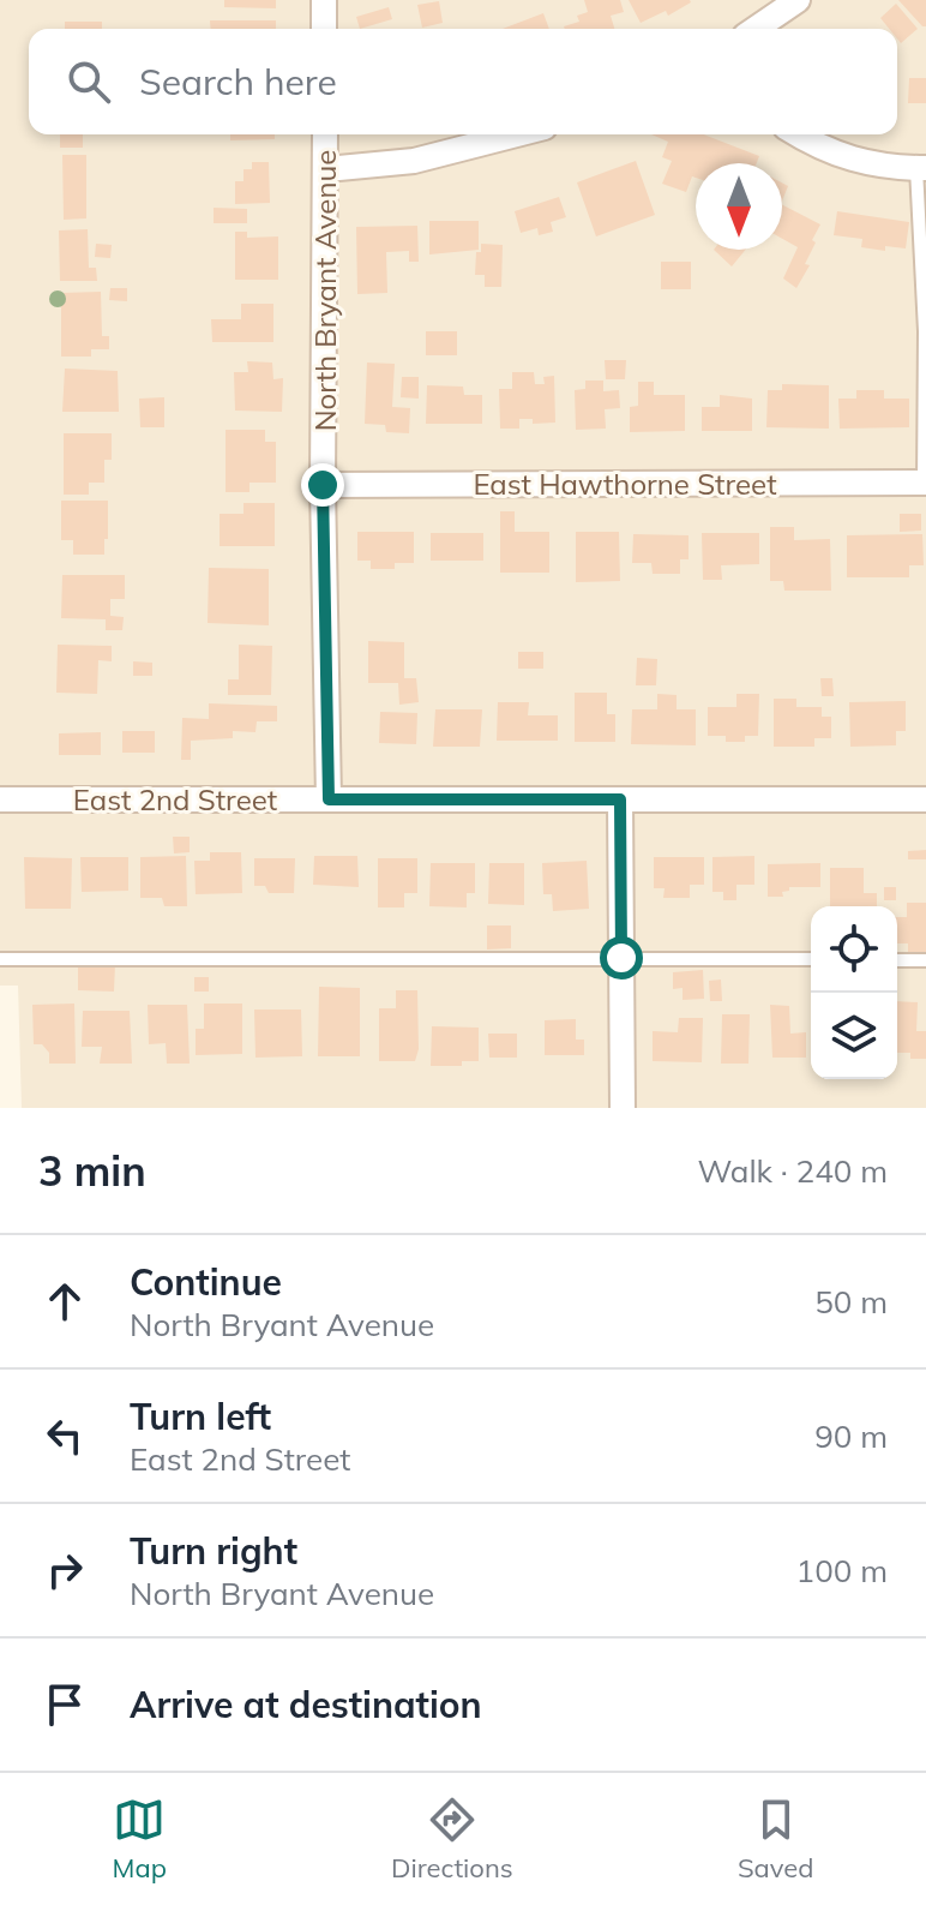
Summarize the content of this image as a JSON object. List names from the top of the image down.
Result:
{
  "streets": {
    "street": ["North Bryant Avenue", "East Hawthorne Street", "East 2nd Street"]
  },
  "crossings": [
    ["North Bryant Avenue", "East Hawthorne Street"],
    ["North Bryant Avenue", "East 2nd Street"]
  ],
  "north": "bottom",
  "page": {
    "search": "Search here",
    "heading": ["3 min", "Walk · 240 m"],
    "list": [
      ["Continue", "North Bryant Avenue", "50 m"],
      ["Turn left", "East 2nd Street", "90 m"],
      ["Turn right", "North Bryant Avenue", "100 m"],
      "Arrive at destination"
    ],
    "nav": ["Map", "Directions", "Saved"]
  }
}
